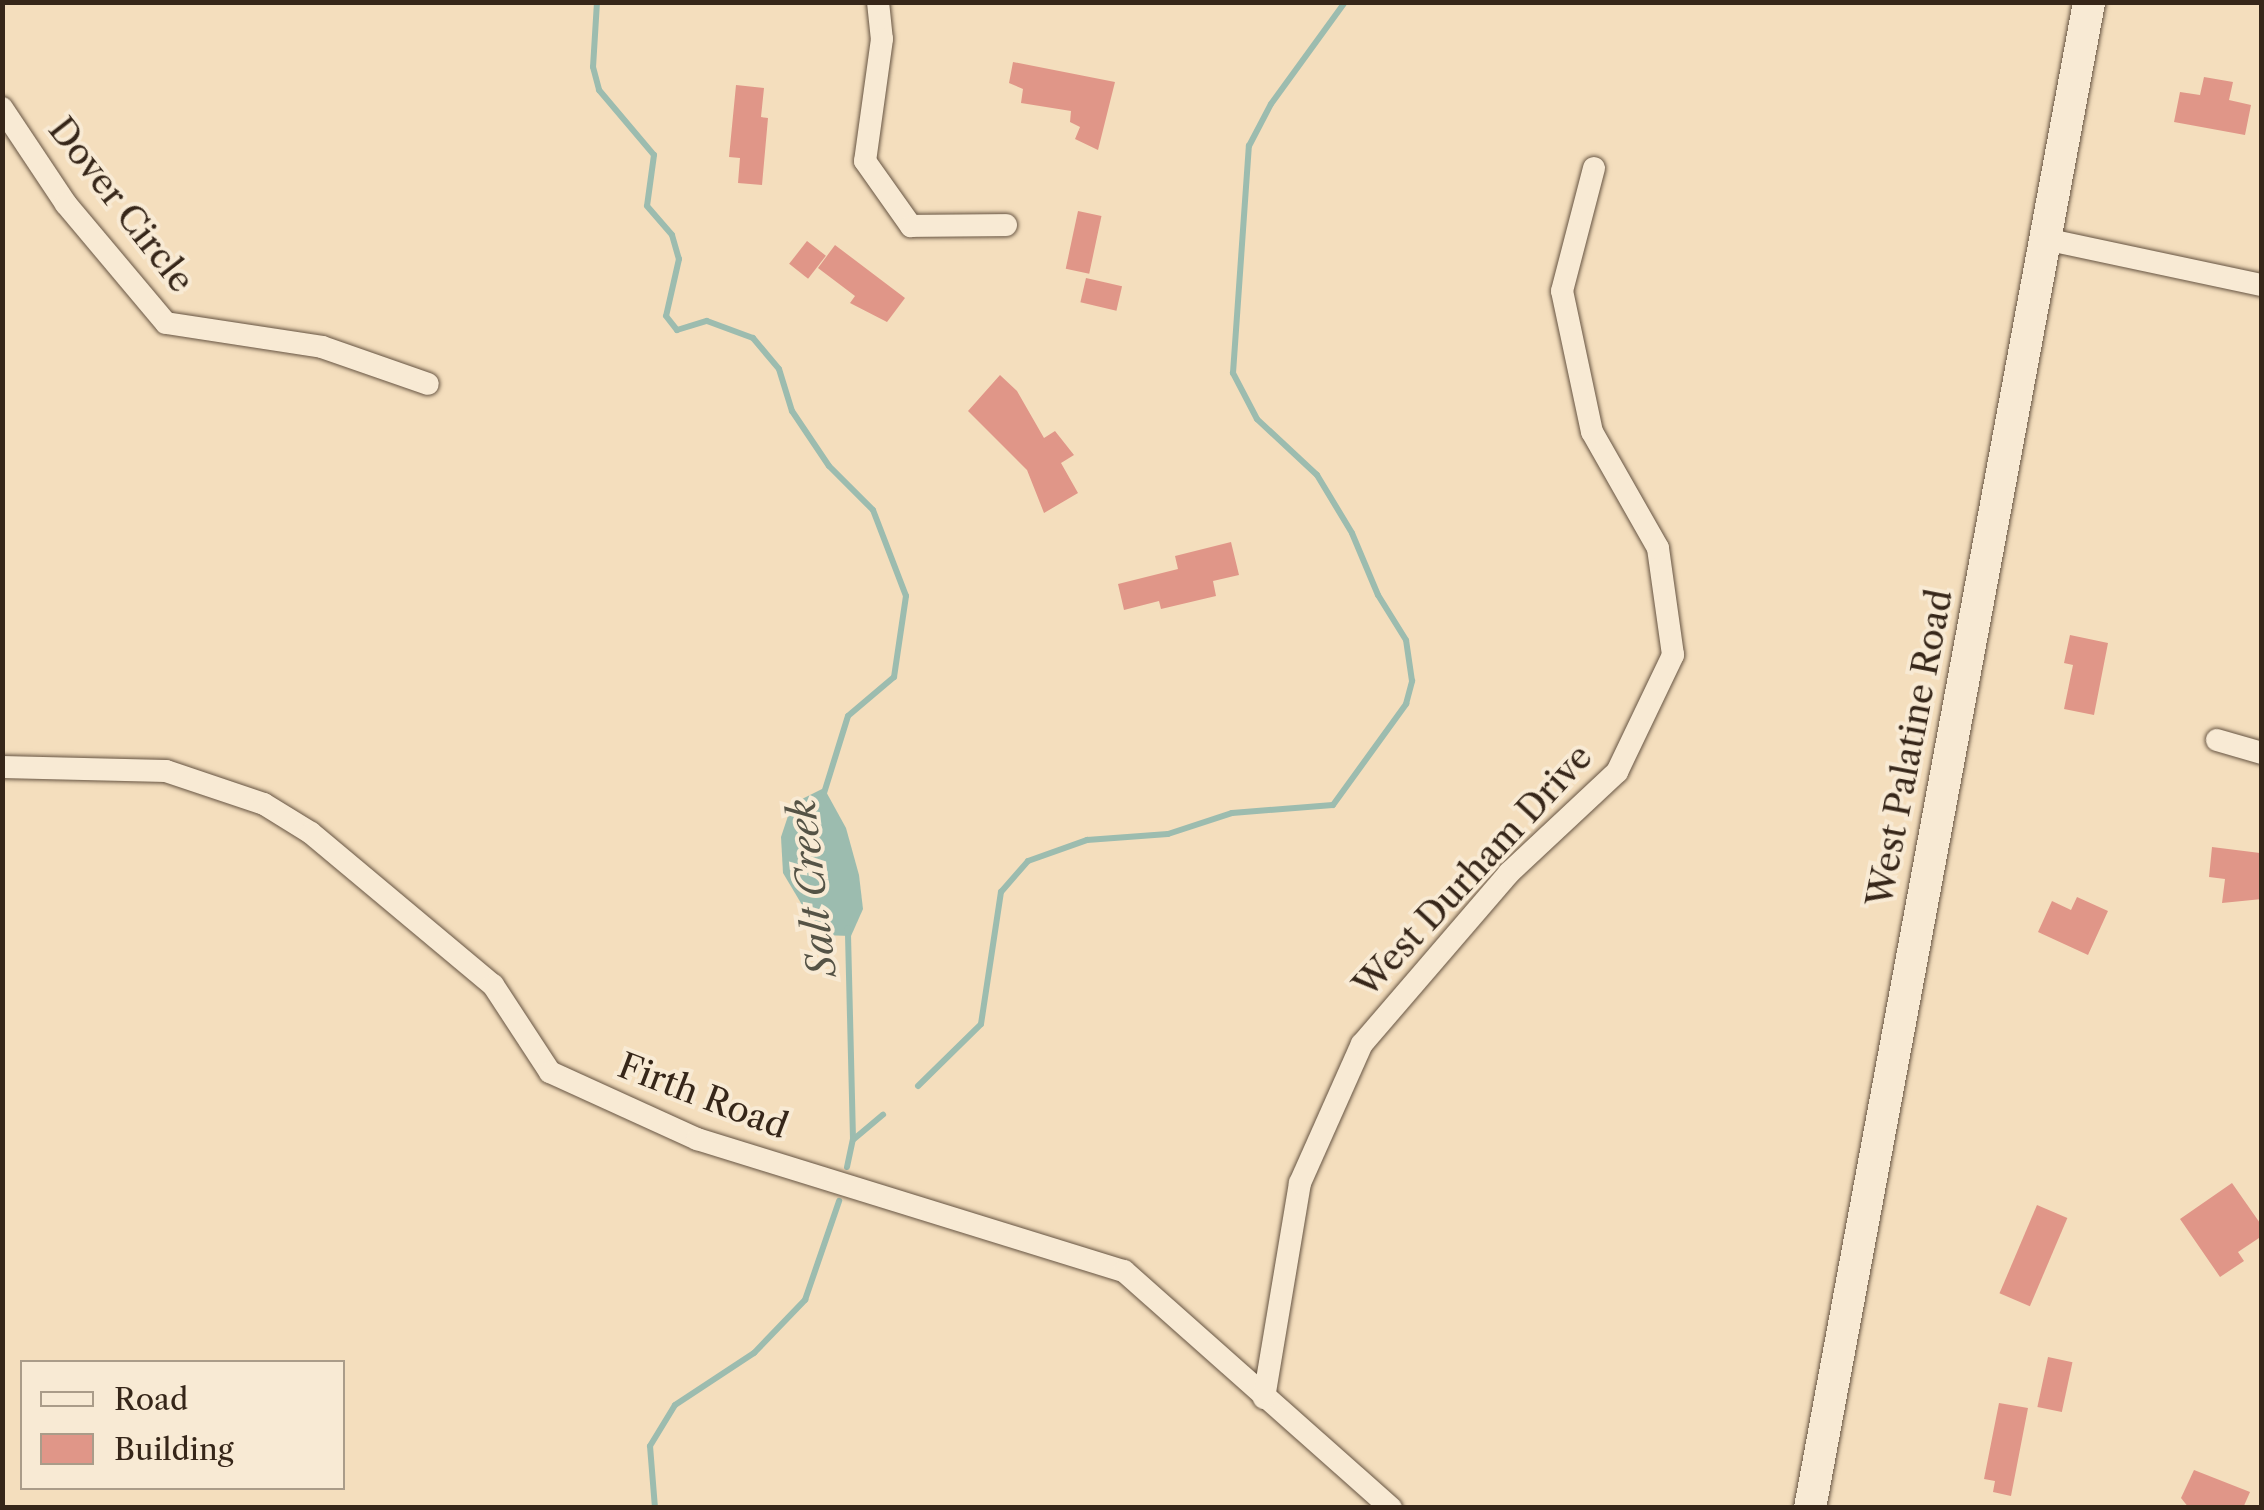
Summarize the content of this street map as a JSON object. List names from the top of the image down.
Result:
{
  "streets": {
    "main road": ["West Palatine Road"],
    "street": ["Dover Circle", "West Durham Drive", "Firth Road"]
  },
  "crossings": [
    ["West Durham Drive", "Firth Road"]
  ],
  "water": ["Salt Creek"],
  "legend": ["Road", "Building"]
}
